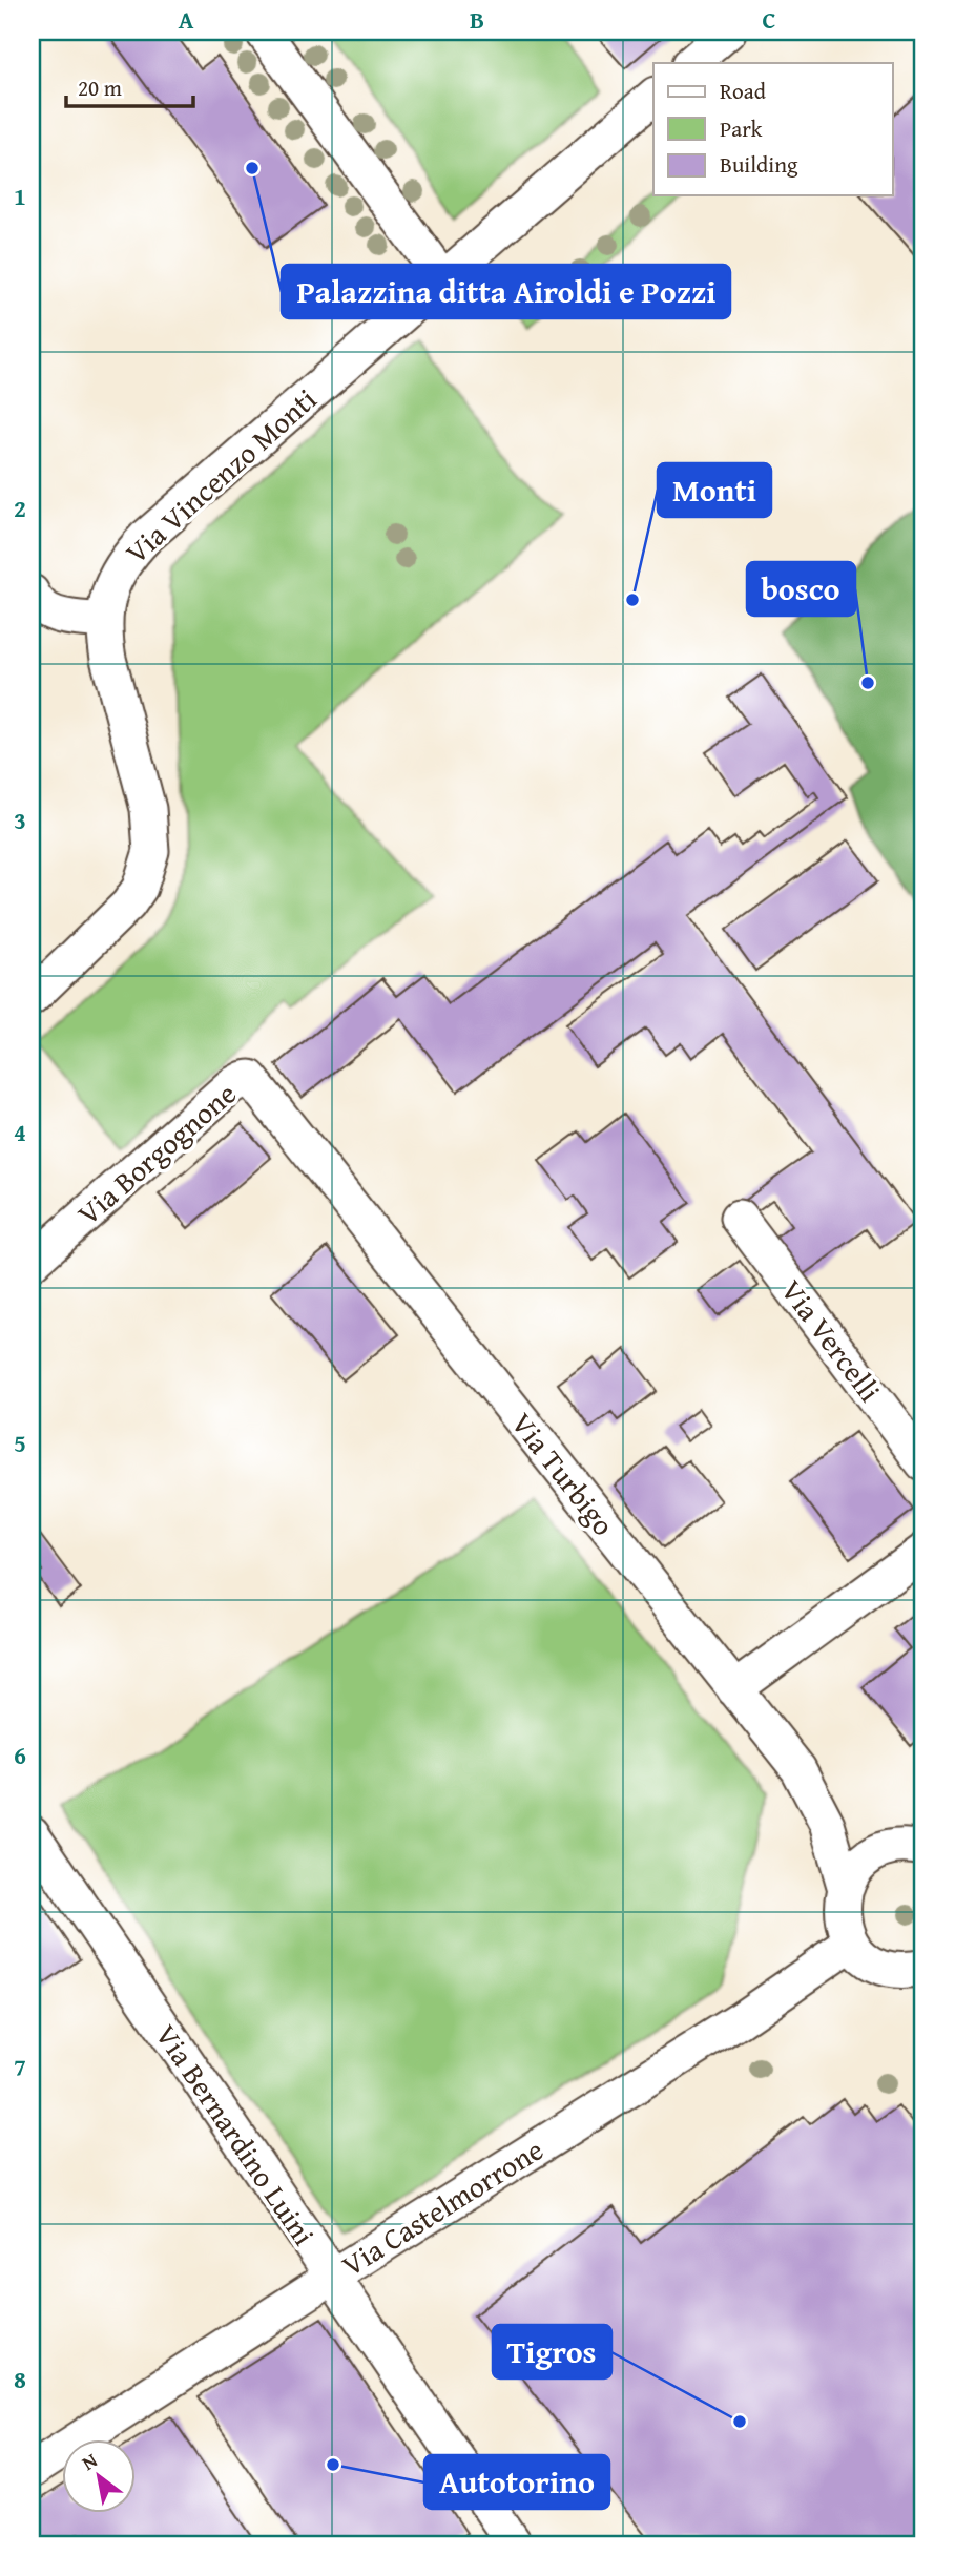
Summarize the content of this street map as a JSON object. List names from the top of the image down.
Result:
{
  "streets": {
    "street": [
      "Via Vincenzo Monti",
      "Via Borgognone",
      "Via Vercelli",
      "Via Turbigo",
      "Via Bernardino Luini",
      "Via Castelmorrone"
    ]
  },
  "crossings": [
    ["Via Borgognone", "Via Turbigo"],
    ["Via Turbigo", "Via Castelmorrone"],
    ["Via Bernardino Luini", "Via Castelmorrone"]
  ],
  "places": [
    "Palazzina ditta Airoldi e Pozzi",
    "Monti",
    "bosco",
    "Tigros",
    "Autotorino"
  ],
  "legend": ["Road", "Park", "Building"],
  "scale_bar": "20 m",
  "north": "top left",
  "grid": {
    "columns": ["A", "B", "C"],
    "rows": [
      "1",
      "2",
      "3",
      "4",
      "5",
      "6",
      "7",
      "8"
    ]
  }
}
